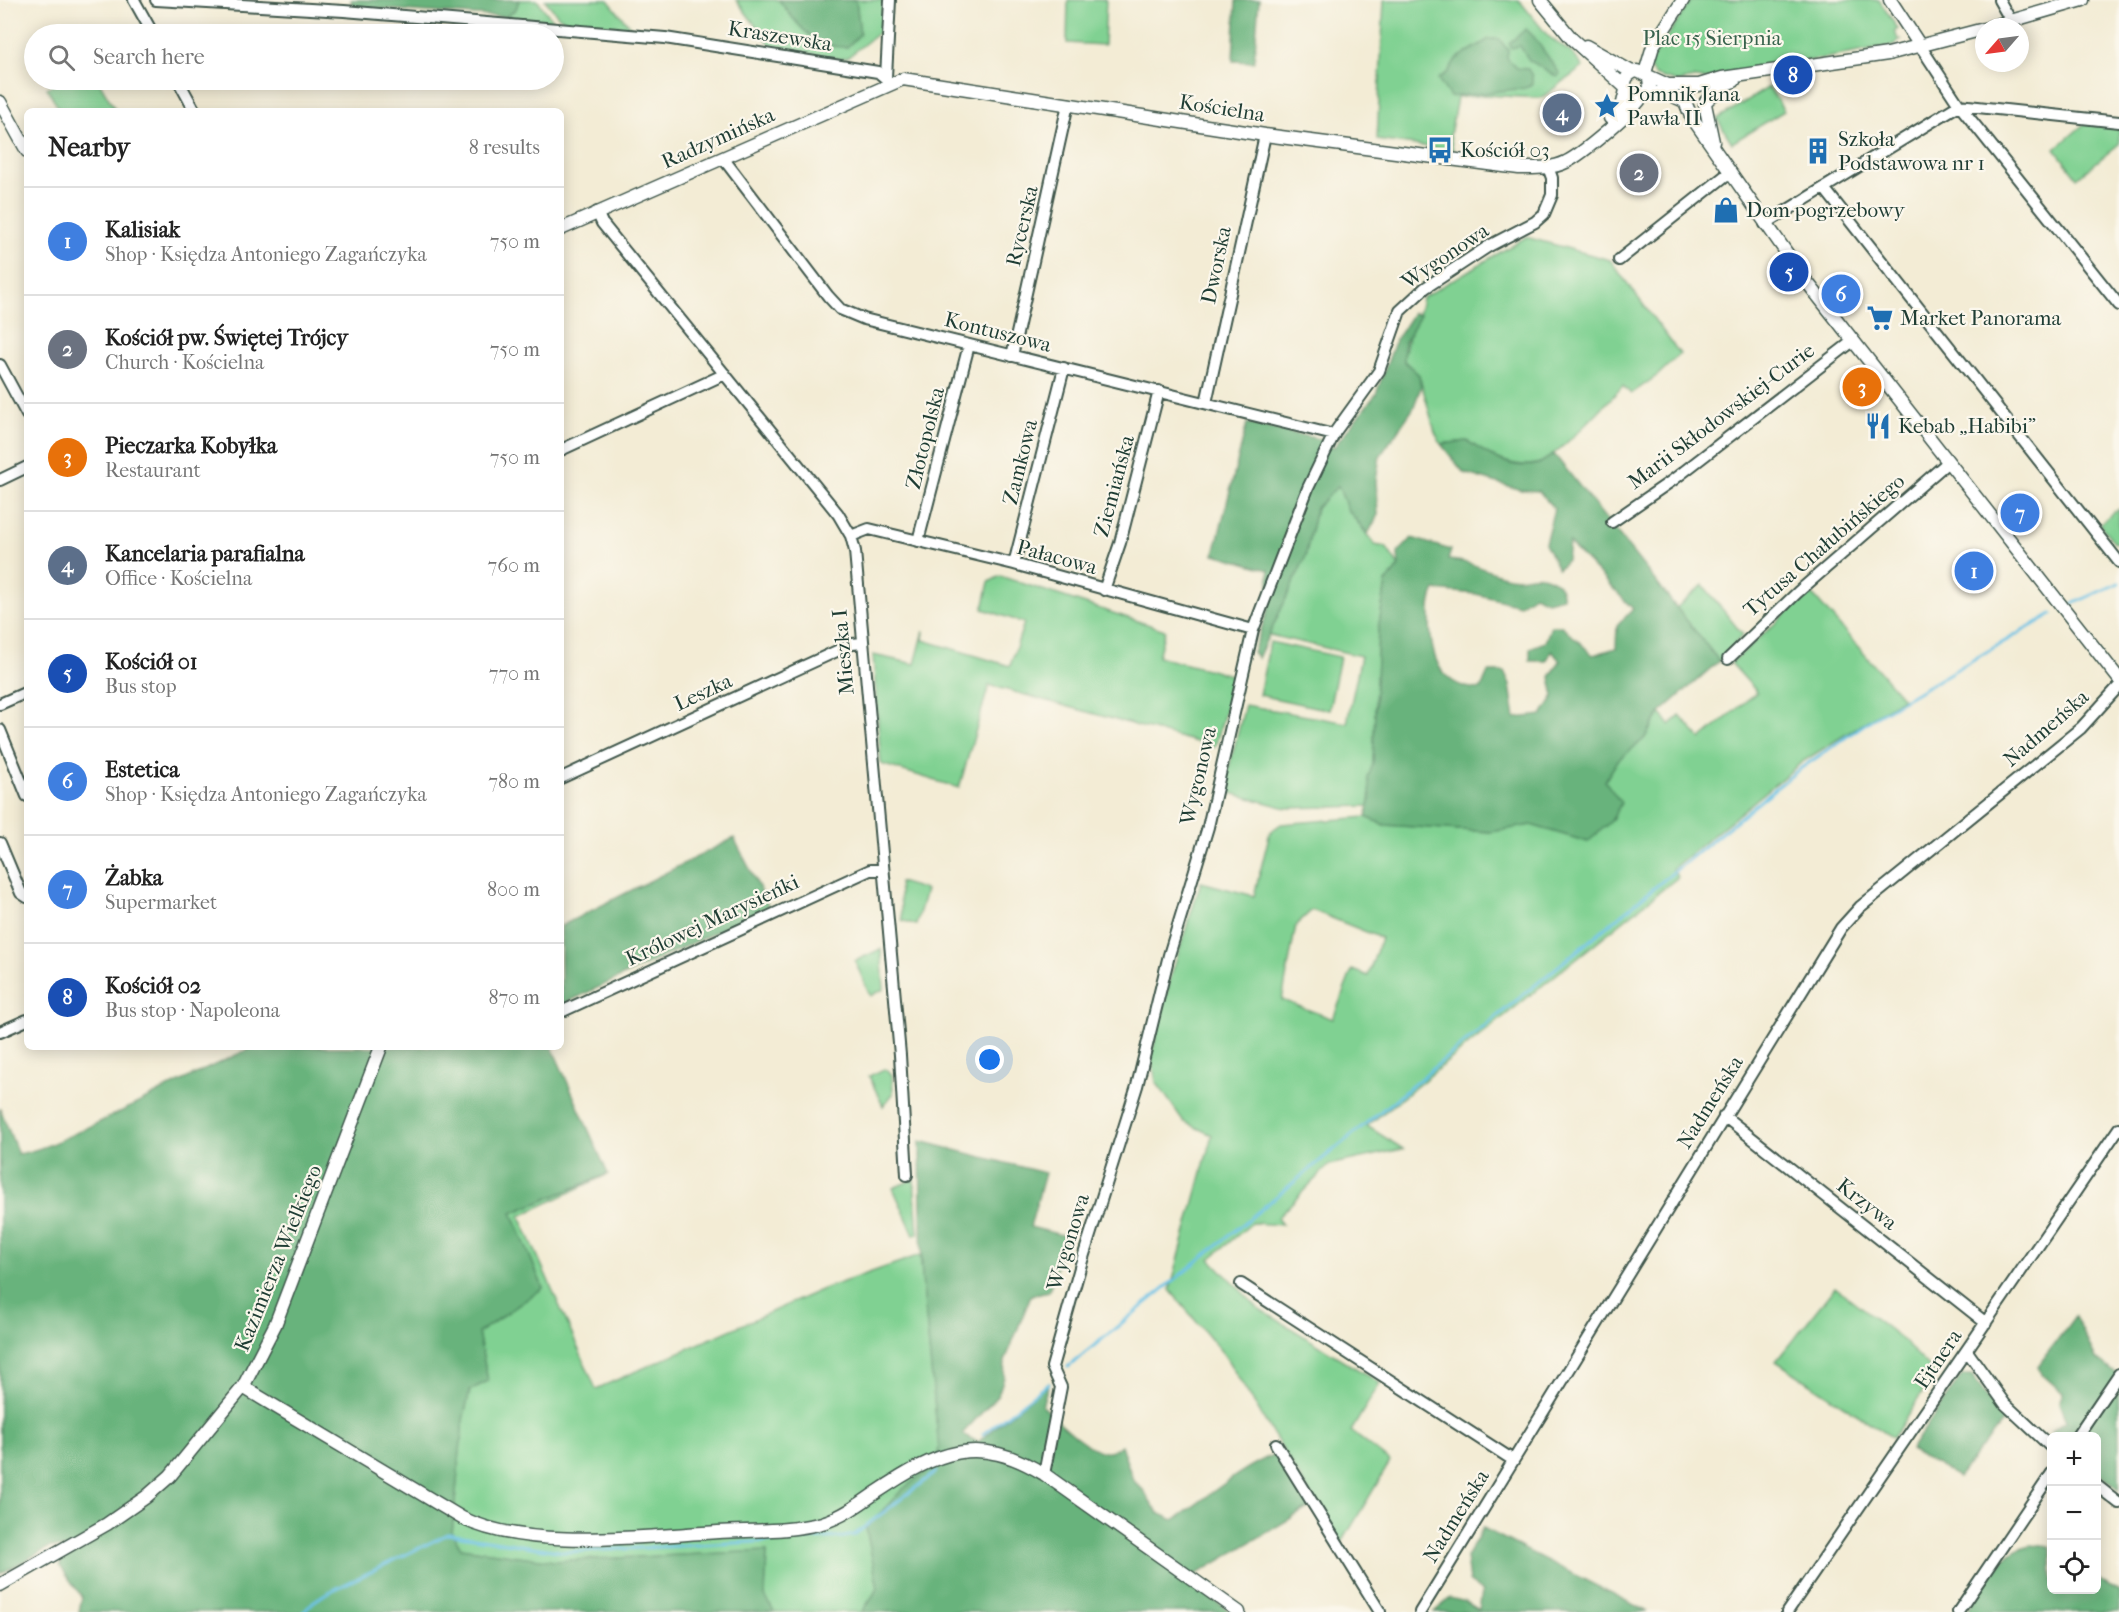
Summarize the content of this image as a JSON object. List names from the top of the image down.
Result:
{
  "streets": {
    "street": [
      "Kraszewska",
      "Kościelna",
      "Radzymińska",
      "Rycerska",
      "Wygonowa",
      "Dworska",
      "Kontuszowa",
      "Marii Skłodowskiej-Curie",
      "Złotopolska",
      "Zamkowa",
      "Ziemiańska",
      "Tytusa Chałubińskiego",
      "Pałacowa",
      "Mieszka I",
      "Leszka",
      "Nadmeńska",
      "Królowej Marysieńki",
      "Krzywa",
      "Kazimierza Wielkiego",
      "Ejtnera"
    ]
  },
  "crossings": [
    ["Kraszewska", "Kościelna"],
    ["Kraszewska", "Radzymińska"],
    ["Kościelna", "Radzymińska"],
    ["Kościelna", "Rycerska"],
    ["Kościelna", "Wygonowa"],
    ["Kościelna", "Dworska"],
    ["Radzymińska", "Kontuszowa"],
    ["Radzymińska", "Mieszka I"],
    ["Rycerska", "Kontuszowa"],
    ["Wygonowa", "Kontuszowa"],
    ["Wygonowa", "Pałacowa"],
    ["Dworska", "Kontuszowa"],
    ["Kontuszowa", "Złotopolska"],
    ["Kontuszowa", "Zamkowa"],
    ["Kontuszowa", "Ziemiańska"],
    ["Złotopolska", "Pałacowa"],
    ["Zamkowa", "Pałacowa"],
    ["Ziemiańska", "Pałacowa"],
    ["Pałacowa", "Mieszka I"],
    ["Mieszka I", "Leszka"],
    ["Mieszka I", "Królowej Marysieńki"],
    ["Nadmeńska", "Krzywa"],
    ["Krzywa", "Ejtnera"]
  ],
  "parks": ["Plac 15 Sierpnia"],
  "places": {
    "place": ["Pomnik Jana Pawła II"],
    "bus stop": ["Kościół 03"],
    "building": ["Szkoła Podstawowa nr 1"],
    "shop": ["Dom pogrzebowy"],
    "supermarket": ["Market Panorama"],
    "restaurant": ["Kebab „Habibi”"]
  },
  "north": "bottom left",
  "page": {
    "search": "Search here",
    "pins": [
      "8",
      "4",
      "2",
      "5",
      "6",
      "3",
      "7",
      "1"
    ],
    "heading": ["Nearby", "8 results"],
    "list": [
      {
        "mark": "1",
        "name": "Kalisiak",
        "note": "Shop · Księdza Antoniego Zagańczyka",
        "value": "750 m"
      },
      {
        "mark": "2",
        "name": "Kościół pw. Świętej Trójcy",
        "note": "Church · Kościelna",
        "value": "750 m"
      },
      {
        "mark": "3",
        "name": "Pieczarka Kobyłka",
        "note": "Restaurant",
        "value": "750 m"
      },
      {
        "mark": "4",
        "name": "Kancelaria parafialna",
        "note": "Office · Kościelna",
        "value": "760 m"
      },
      {
        "mark": "5",
        "name": "Kościół 01",
        "note": "Bus stop",
        "value": "770 m"
      },
      {
        "mark": "6",
        "name": "Estetica",
        "note": "Shop · Księdza Antoniego Zagańczyka",
        "value": "780 m"
      },
      {
        "mark": "7",
        "name": "Żabka",
        "note": "Supermarket",
        "value": "800 m"
      },
      {
        "mark": "8",
        "name": "Kościół 02",
        "note": "Bus stop · Napoleona",
        "value": "870 m"
      }
    ],
    "map_buttons": ["+", "−"]
  }
}
